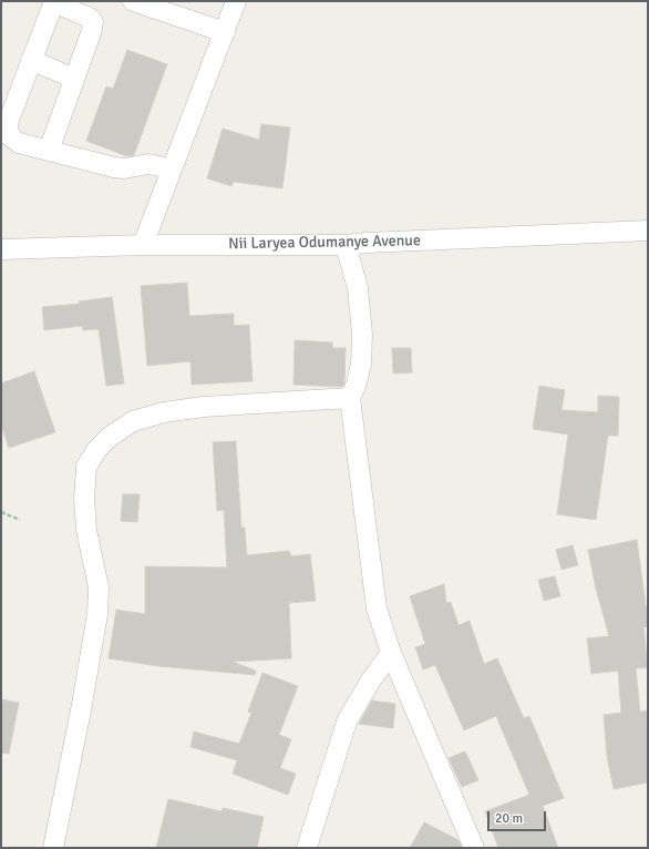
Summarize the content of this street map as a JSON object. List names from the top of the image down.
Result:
{
  "streets": {
    "street": ["Nii Laryea Odumanye Avenue"]
  },
  "scale_bar": "20 m"
}
